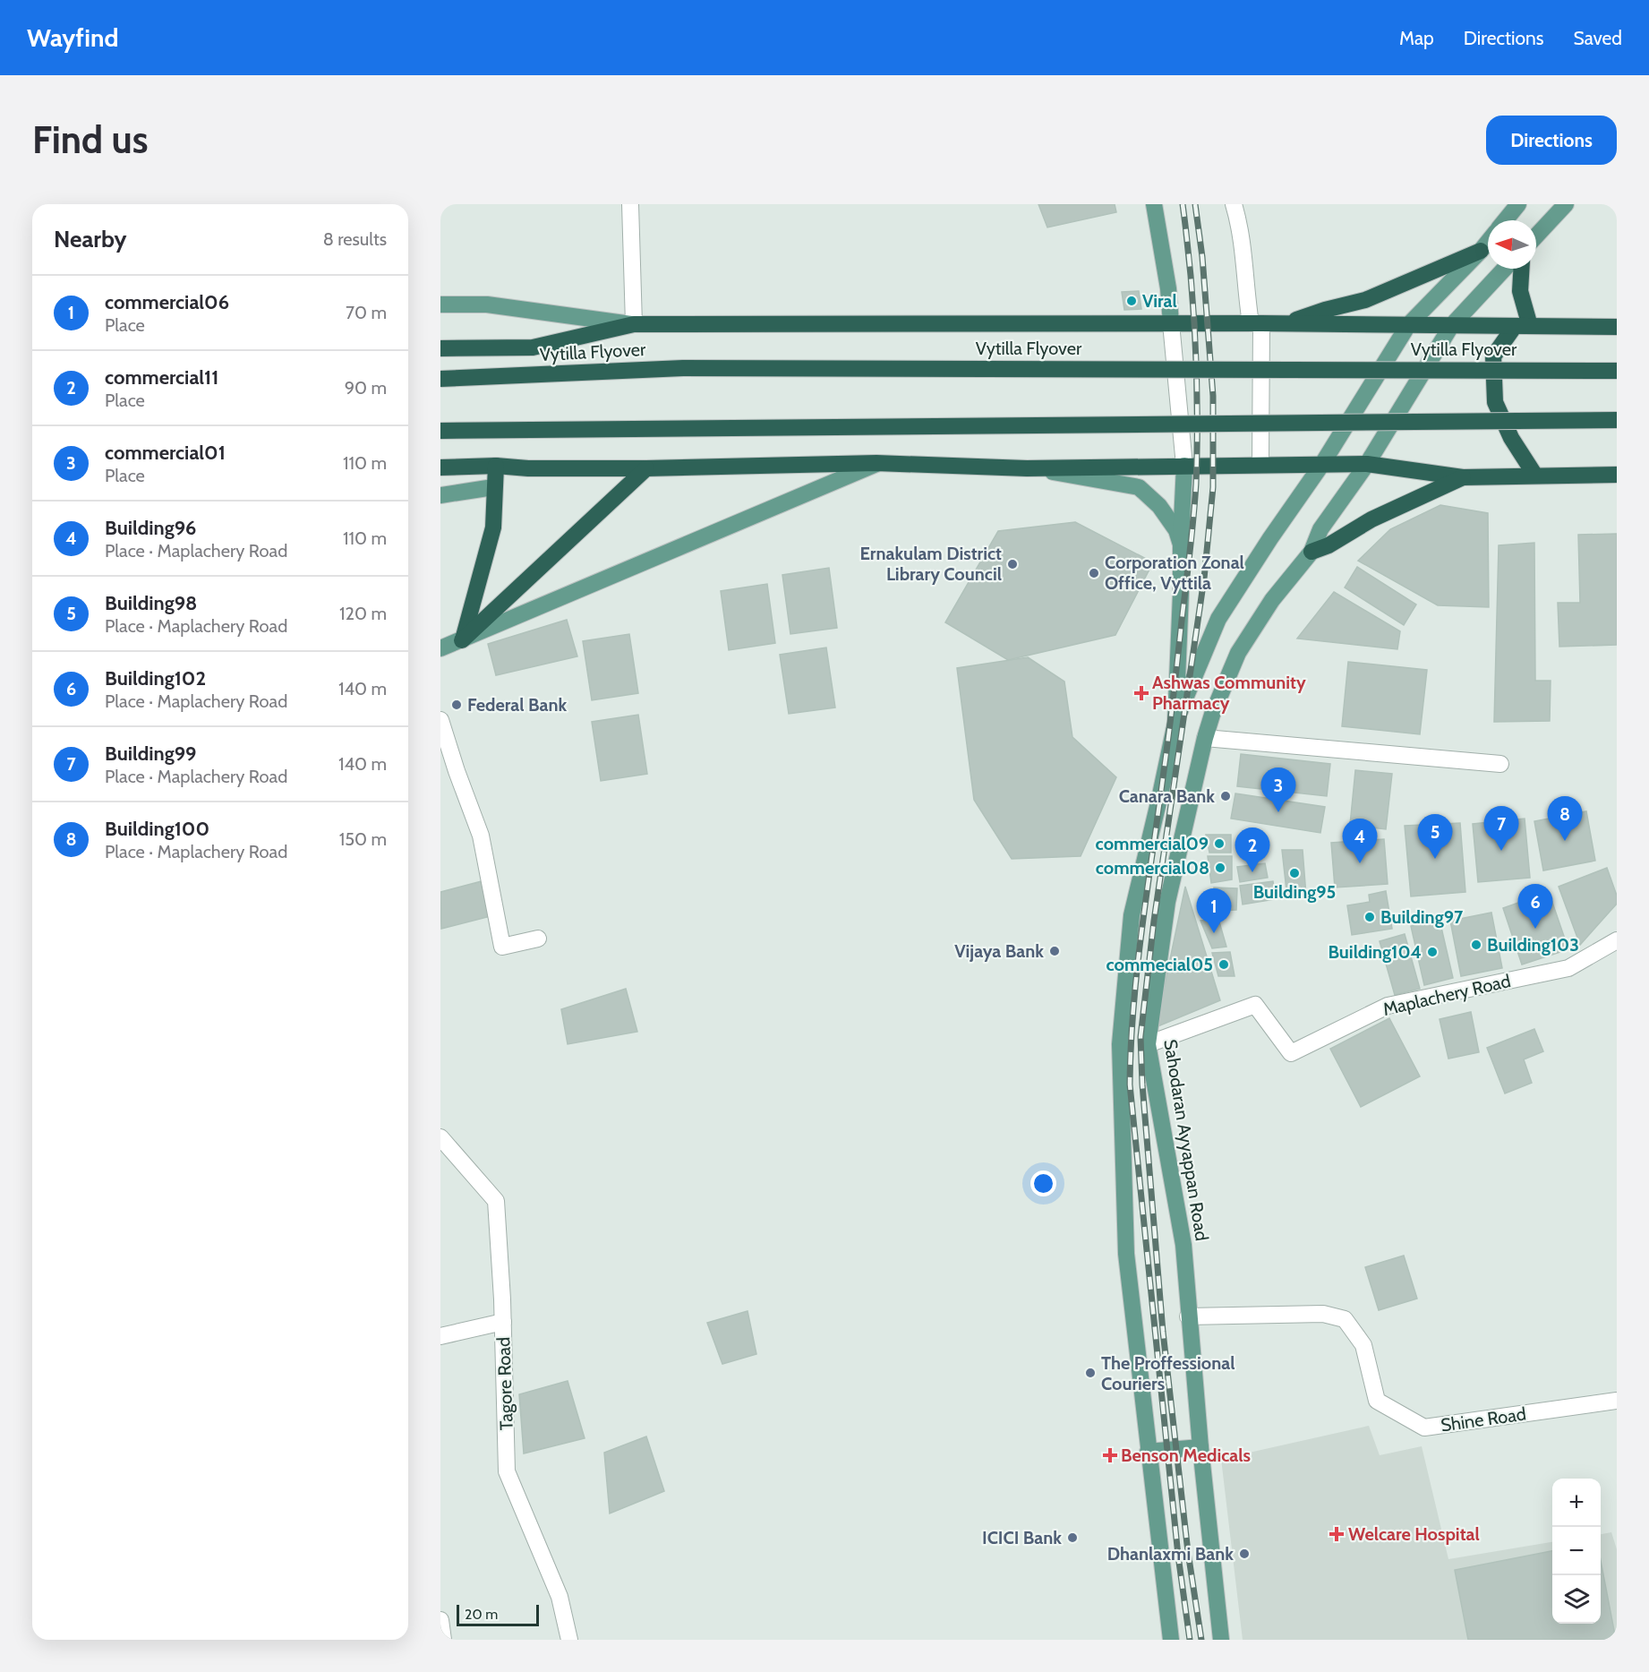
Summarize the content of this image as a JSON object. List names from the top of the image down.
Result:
{
  "streets": {
    "highway": ["Vytilla Flyover"],
    "main road": ["Sahodaran Ayyappan Road"],
    "street": ["Maplachery Road", "Tagore Road", "Shine Road"]
  },
  "crossings": [
    ["Maplachery Road", "Sahodaran Ayyappan Road"],
    ["Sahodaran Ayyappan Road", "Shine Road"]
  ],
  "places": {
    "other": [
      "Viral",
      "Ernakulam District Library Council",
      "Corporation Zonal Office, Vyttila",
      "Federal Bank",
      "Canara Bank",
      "commercial09",
      "commercial08",
      "Building95",
      "Building97",
      "Building103",
      "Vijaya Bank",
      "Building104",
      "commecial05",
      "The Proffessional Couriers",
      "ICICI Bank",
      "Dhanlaxmi Bank"
    ],
    "health": ["Ashwas Community Pharmacy", "Benson Medicals", "Welcare Hospital"]
  },
  "scale_bar": "20 m",
  "north": "left",
  "page": {
    "header": "Wayfind",
    "nav": ["Map", "Directions", "Saved"],
    "buttons": "Directions",
    "title": "Find us",
    "heading": ["Nearby", "8 results"],
    "list": [
      {
        "mark": "1",
        "name": "commercial06",
        "note": "Place",
        "value": "70 m"
      },
      {
        "mark": "2",
        "name": "commercial11",
        "note": "Place",
        "value": "90 m"
      },
      {
        "mark": "3",
        "name": "commercial01",
        "note": "Place",
        "value": "110 m"
      },
      {
        "mark": "4",
        "name": "Building96",
        "note": "Place · Maplachery Road",
        "value": "110 m"
      },
      {
        "mark": "5",
        "name": "Building98",
        "note": "Place · Maplachery Road",
        "value": "120 m"
      },
      {
        "mark": "6",
        "name": "Building102",
        "note": "Place · Maplachery Road",
        "value": "140 m"
      },
      {
        "mark": "7",
        "name": "Building99",
        "note": "Place · Maplachery Road",
        "value": "140 m"
      },
      {
        "mark": "8",
        "name": "Building100",
        "note": "Place · Maplachery Road",
        "value": "150 m"
      }
    ],
    "pins": [
      "3",
      "8",
      "7",
      "5",
      "4",
      "2",
      "6",
      "1"
    ],
    "map_buttons": ["+", "−"],
    "scale": "20 m"
  }
}
